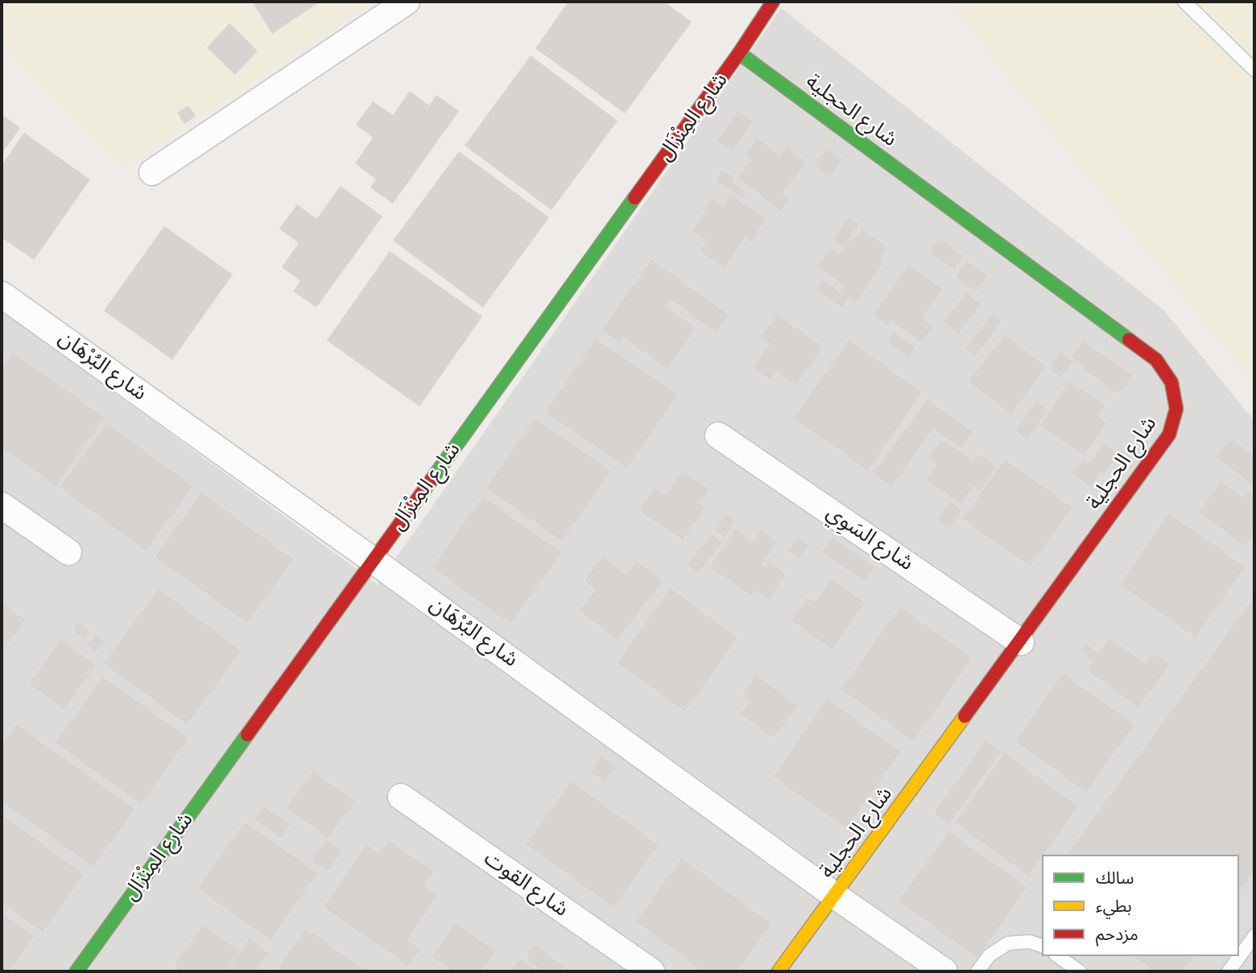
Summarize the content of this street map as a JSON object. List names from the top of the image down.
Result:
{
  "streets": {
    "street": [
      "شارع الحجلية",
      "شارع المِنْزَال",
      "شارع البُرْهَان",
      "شارع السَوِي",
      "شارع القوت"
    ]
  },
  "crossings": [
    ["شارع الحجلية", "شارع المِنْزَال"],
    ["شارع الحجلية", "شارع البُرْهَان"],
    ["شارع الحجلية", "شارع السَوِي"],
    ["شارع المِنْزَال", "شارع البُرْهَان"]
  ],
  "legend": ["سالك", "بطيء", "مزدحم"]
}
